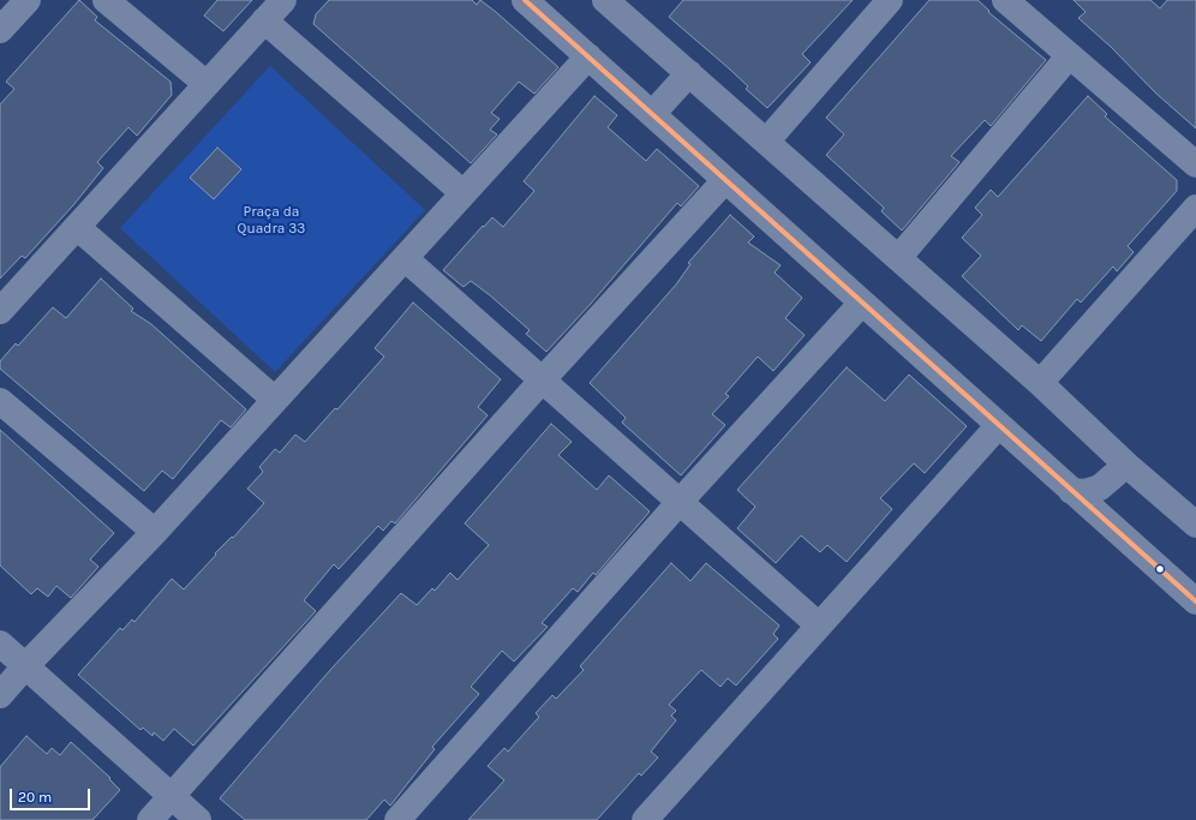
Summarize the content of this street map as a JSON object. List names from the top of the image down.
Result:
{
  "parks": ["Praça da Quadra 33"],
  "scale_bar": "20 m"
}
